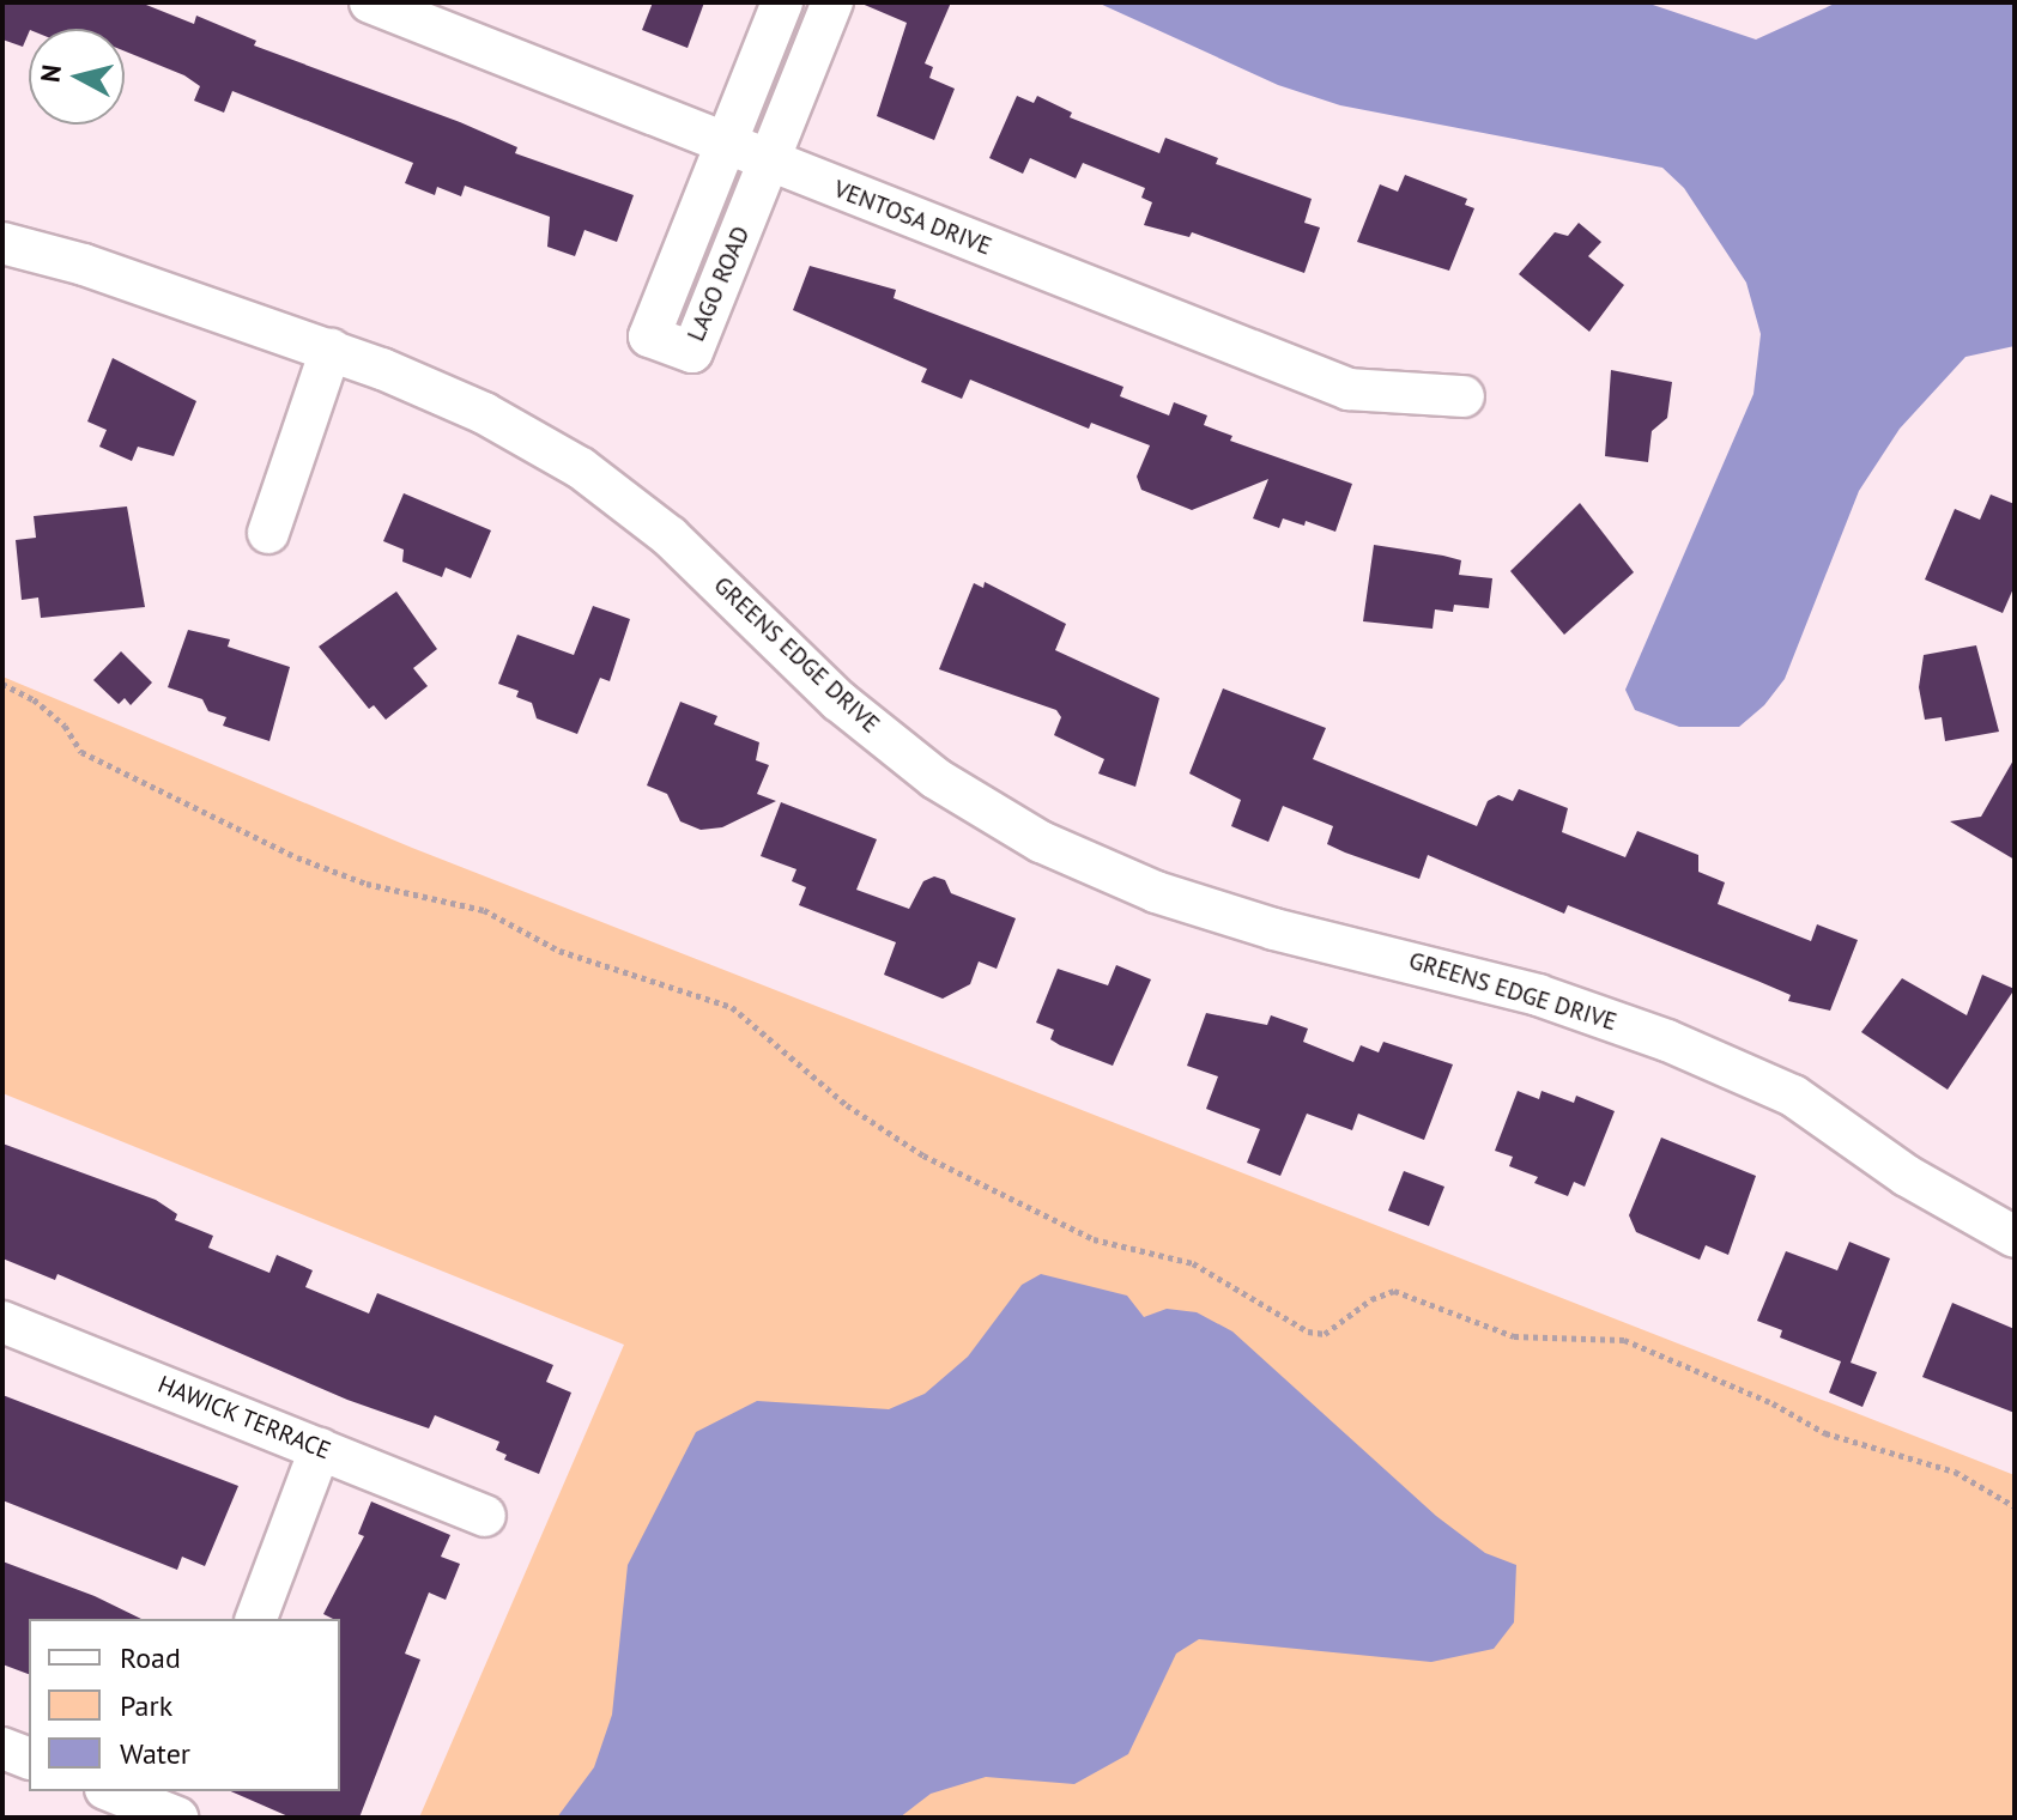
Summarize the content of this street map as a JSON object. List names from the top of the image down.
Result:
{
  "streets": {
    "street": [
      "VENTOSA DRIVE",
      "LAGO ROAD",
      "GREENS EDGE DRIVE",
      "HAWICK TERRACE"
    ]
  },
  "crossings": [
    ["VENTOSA DRIVE", "LAGO ROAD"]
  ],
  "legend": ["Road", "Park", "Water"],
  "north": "left"
}
